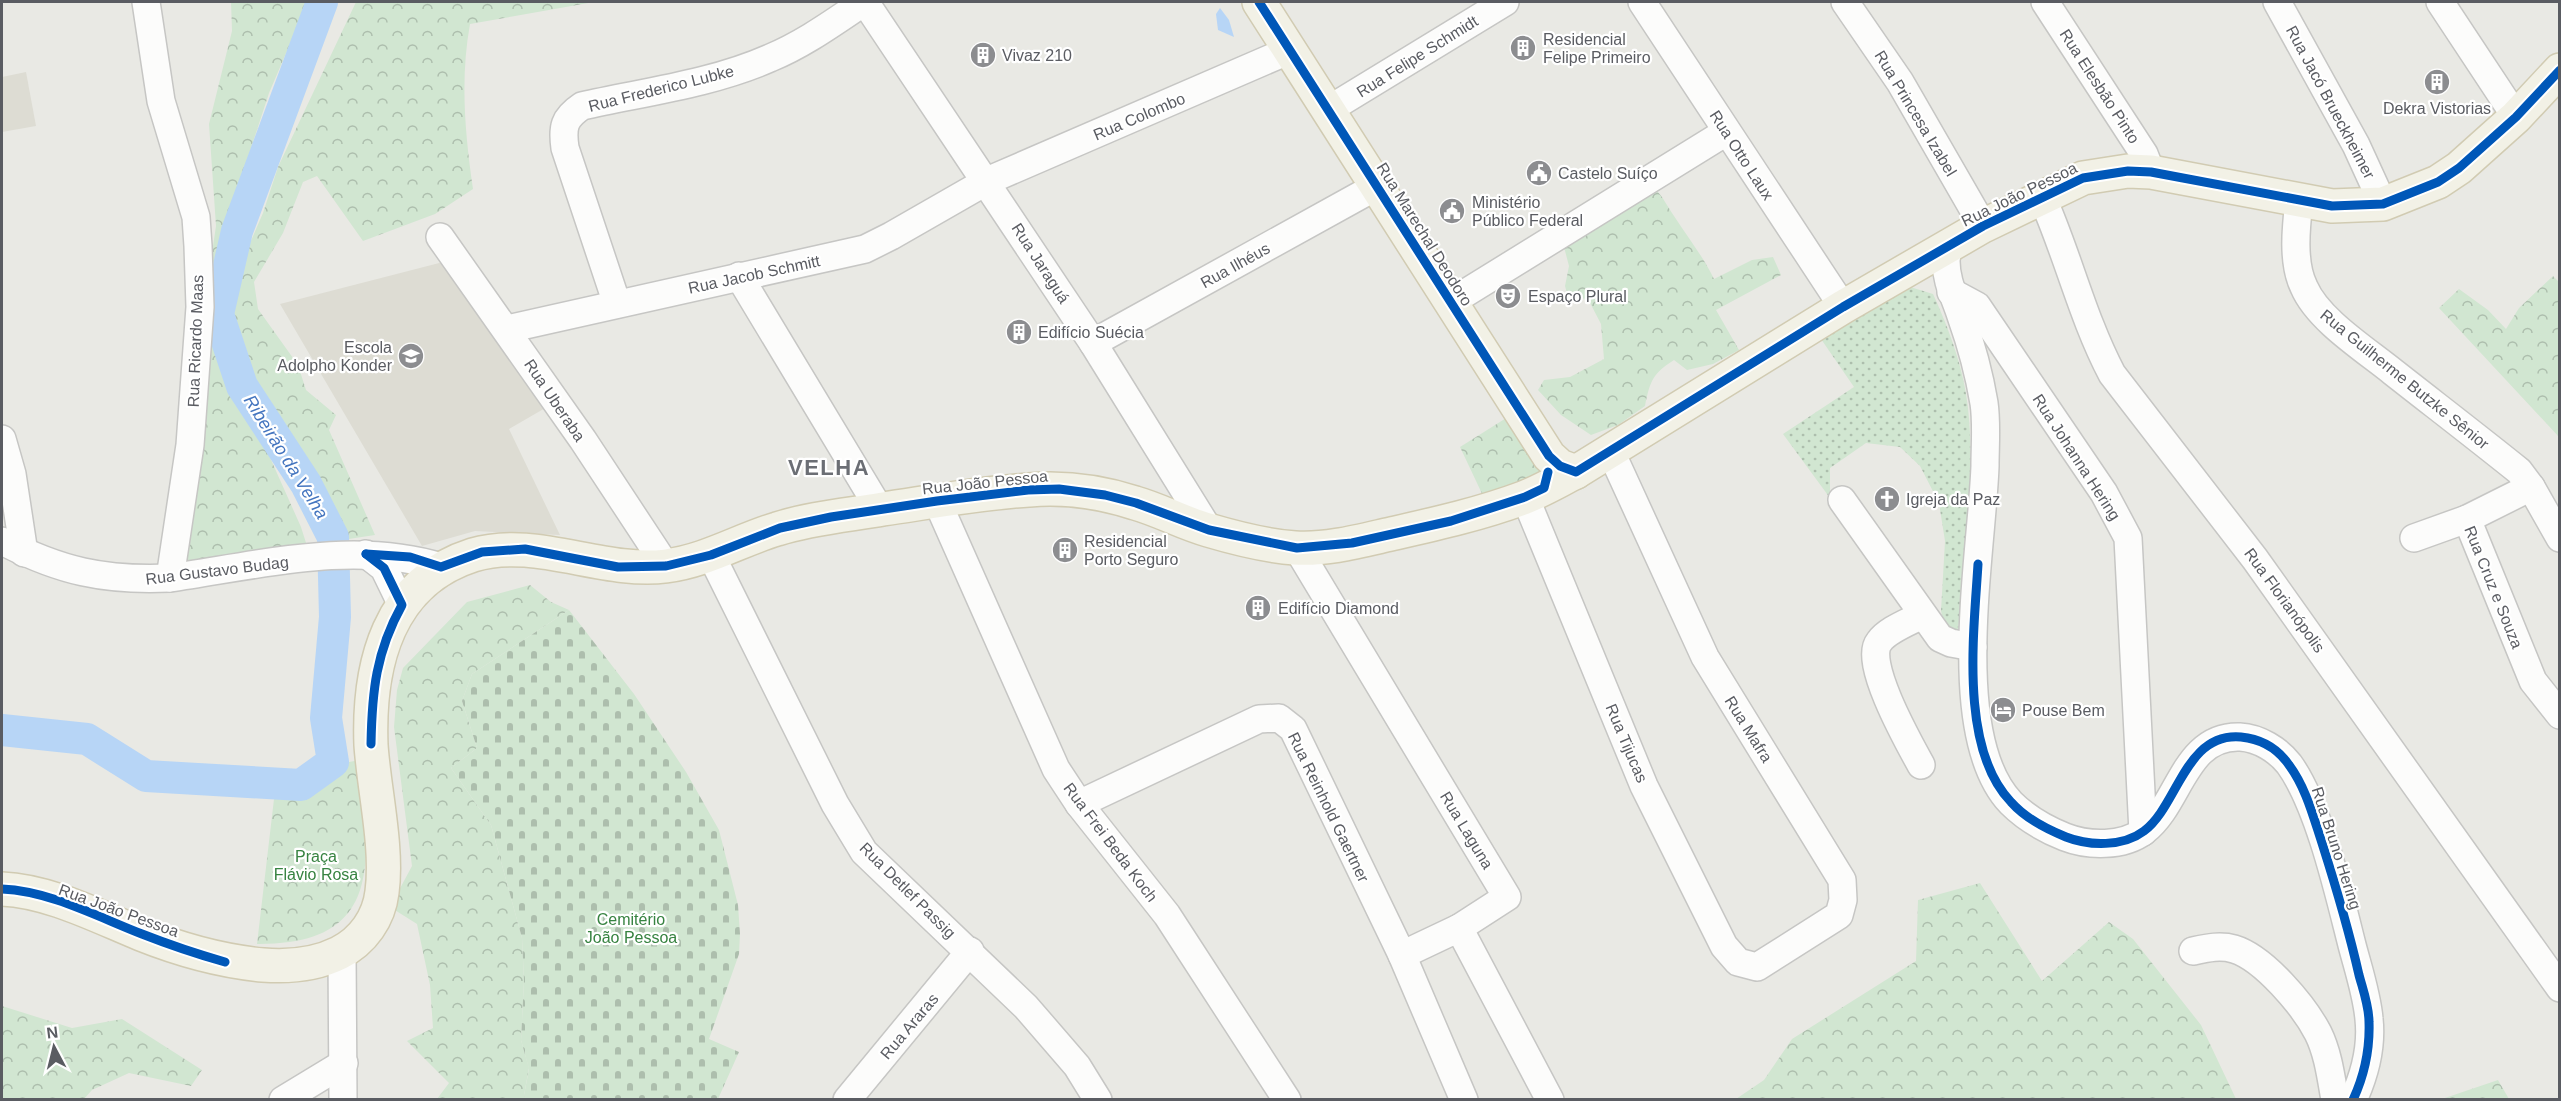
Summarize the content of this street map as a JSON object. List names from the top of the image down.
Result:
{
  "streets": {
    "main road": ["Rua João Pessoa", "Rua Marechal Deodoro"],
    "street": [
      "Rua Felipe Schmidt",
      "Rua Elesbão Pinto",
      "Rua Frederico Lubke",
      "Rua Jacó Brueckheimer",
      "Rua Princesa Izabel",
      "Rua Colombo",
      "Rua Otto Laux",
      "Rua Jaraguá",
      "Rua Ilhéus",
      "Rua Jacob Schmitt",
      "Rua Ricardo Maas",
      "Rua Guilherme Butzke Sênior",
      "Rua Uberaba",
      "Rua Johanna Hering",
      "Rua Gustavo Budag",
      "Rua Cruz e Souza",
      "Rua Florianópolis",
      "Rua Mafra",
      "Rua Tijucas",
      "Rua Reinhold Gaertner",
      "Rua Laguna",
      "Rua Frei Beda Koch",
      "Rua Bruno Hering",
      "Rua Detlef Passig",
      "Rua Araras"
    ]
  },
  "crossings": [
    ["Rua Felipe Schmidt", "Rua Marechal Deodoro"],
    ["Rua Elesbão Pinto", "Rua João Pessoa"],
    ["Rua Frederico Lubke", "Rua Jaraguá"],
    ["Rua Frederico Lubke", "Rua Jacob Schmitt"],
    ["Rua Jacó Brueckheimer", "Rua João Pessoa"],
    ["Rua Princesa Izabel", "Rua João Pessoa"],
    ["Rua Colombo", "Rua Marechal Deodoro"],
    ["Rua Colombo", "Rua Jaraguá"],
    ["Rua Colombo", "Rua Jacob Schmitt"],
    ["Rua Otto Laux", "Rua João Pessoa"],
    ["Rua João Pessoa", "Rua Marechal Deodoro"],
    ["Rua João Pessoa", "Rua Jaraguá"],
    ["Rua João Pessoa", "Rua Guilherme Butzke Sênior"],
    ["Rua João Pessoa", "Rua Uberaba"],
    ["Rua João Pessoa", "Rua Gustavo Budag"],
    ["Rua João Pessoa", "Rua Florianópolis"],
    ["Rua João Pessoa", "Rua Mafra"],
    ["Rua João Pessoa", "Rua Tijucas"],
    ["Rua João Pessoa", "Rua Laguna"],
    ["Rua João Pessoa", "Rua Frei Beda Koch"],
    ["Rua João Pessoa", "Rua Detlef Passig"],
    ["Rua Marechal Deodoro", "Rua Ilhéus"],
    ["Rua Jaraguá", "Rua Ilhéus"],
    ["Rua Jaraguá", "Rua Jacob Schmitt"],
    ["Rua Jacob Schmitt", "Rua Uberaba"],
    ["Rua Ricardo Maas", "Rua Gustavo Budag"],
    ["Rua Guilherme Butzke Sênior", "Rua Cruz e Souza"],
    ["Rua Johanna Hering", "Rua Bruno Hering"],
    ["Rua Mafra", "Rua Tijucas"],
    ["Rua Reinhold Gaertner", "Rua Frei Beda Koch"],
    ["Rua Detlef Passig", "Rua Araras"]
  ],
  "districts": ["VELHA"],
  "water": ["Ribeirão da Velha"],
  "parks": ["Praça Flávio Rosa", "Cemitério João Pessoa"],
  "places": {
    "building": [
      "Residencial Felipe Primeiro",
      "Vivaz 210",
      "Dekra Vistorias",
      "Edifício Suécia",
      "Residencial Porto Seguro",
      "Edifício Diamond"
    ],
    "public building": ["Castelo Suíço", "Ministério Público Federal"],
    "theatre": ["Espaço Plural"],
    "school or university": ["Escola Adolpho Konder"],
    "church": ["Igreja da Paz"],
    "hotel": ["Pouse Bem"]
  },
  "north": "top"
}
